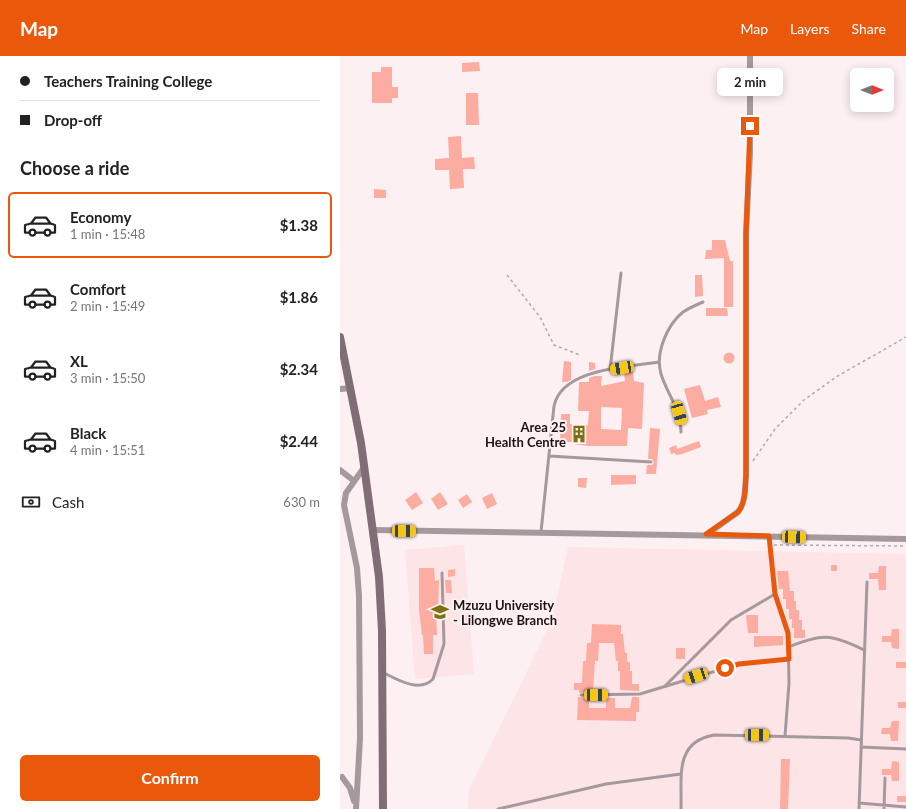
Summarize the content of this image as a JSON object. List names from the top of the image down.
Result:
{
  "places": {
    "building": ["Area 25 Health Centre"],
    "school or university": ["Mzuzu University - Lilongwe Branch"]
  },
  "north": "right",
  "page": {
    "header": "Map",
    "nav": ["Map", "Layers", "Share"],
    "banner": ["Teachers Training College", "Drop-off"],
    "bubble": "2 min",
    "heading": "Choose a ride",
    "list": [
      {
        "name": "Economy",
        "note": "1 min · 15:48",
        "value": "$1.38"
      },
      {
        "name": "Comfort",
        "note": "2 min · 15:49",
        "value": "$1.86"
      },
      {
        "name": "XL",
        "note": "3 min · 15:50",
        "value": "$2.34"
      },
      {
        "name": "Black",
        "note": "4 min · 15:51",
        "value": "$2.44"
      }
    ],
    "pay": ["Cash", "630 m"],
    "buttons": "Confirm"
  }
}
